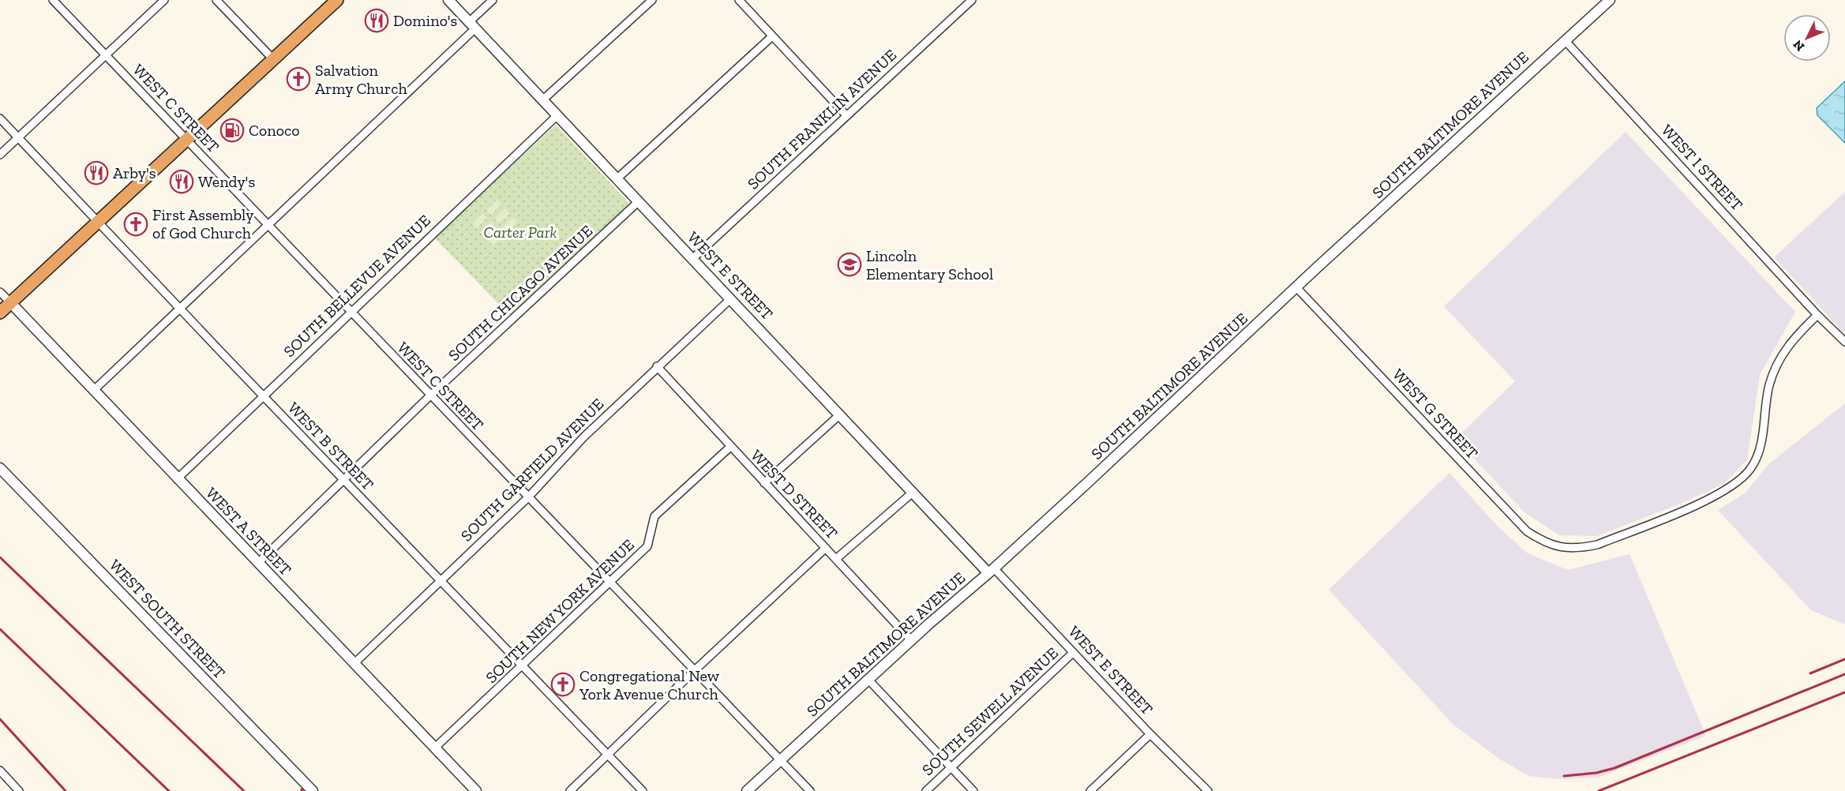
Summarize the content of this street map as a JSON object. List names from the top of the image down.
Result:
{
  "streets": {
    "street": [
      "WEST C STREET",
      "SOUTH FRANKLIN AVENUE",
      "SOUTH BALTIMORE AVENUE",
      "WEST I STREET",
      "WEST E STREET",
      "SOUTH BELLEVUE AVENUE",
      "SOUTH CHICAGO AVENUE",
      "WEST G STREET",
      "WEST B STREET",
      "SOUTH GARFIELD AVENUE",
      "WEST D STREET",
      "WEST A STREET",
      "SOUTH NEW YORK AVENUE",
      "WEST SOUTH STREET",
      "SOUTH SEWELL AVENUE"
    ]
  },
  "crossings": [
    ["WEST C STREET", "SOUTH BALTIMORE AVENUE"],
    ["WEST C STREET", "SOUTH BELLEVUE AVENUE"],
    ["WEST C STREET", "SOUTH CHICAGO AVENUE"],
    ["WEST C STREET", "SOUTH GARFIELD AVENUE"],
    ["WEST C STREET", "SOUTH NEW YORK AVENUE"],
    ["SOUTH FRANKLIN AVENUE", "WEST E STREET"],
    ["SOUTH BALTIMORE AVENUE", "WEST I STREET"],
    ["SOUTH BALTIMORE AVENUE", "WEST E STREET"],
    ["SOUTH BALTIMORE AVENUE", "WEST G STREET"],
    ["SOUTH BALTIMORE AVENUE", "WEST D STREET"],
    ["WEST I STREET", "WEST G STREET"],
    ["WEST E STREET", "SOUTH BELLEVUE AVENUE"],
    ["WEST E STREET", "SOUTH CHICAGO AVENUE"],
    ["WEST E STREET", "SOUTH GARFIELD AVENUE"],
    ["WEST E STREET", "SOUTH SEWELL AVENUE"],
    ["SOUTH BELLEVUE AVENUE", "WEST B STREET"],
    ["SOUTH BELLEVUE AVENUE", "WEST A STREET"],
    ["SOUTH CHICAGO AVENUE", "WEST B STREET"],
    ["SOUTH CHICAGO AVENUE", "WEST A STREET"],
    ["WEST B STREET", "SOUTH GARFIELD AVENUE"],
    ["WEST B STREET", "SOUTH NEW YORK AVENUE"],
    ["SOUTH GARFIELD AVENUE", "WEST D STREET"],
    ["SOUTH GARFIELD AVENUE", "WEST A STREET"],
    ["WEST D STREET", "SOUTH NEW YORK AVENUE"],
    ["WEST A STREET", "SOUTH NEW YORK AVENUE"]
  ],
  "parks": ["Carter Park"],
  "places": {
    "restaurant": ["Domino's", "Arby's", "Wendy's"],
    "church": ["Salvation Army Church", "First Assembly of God Church", "Congregational New York Avenue Church"],
    "fuel station": ["Conoco"],
    "school or university": ["Lincoln Elementary School"]
  },
  "north": "bottom left"
}
